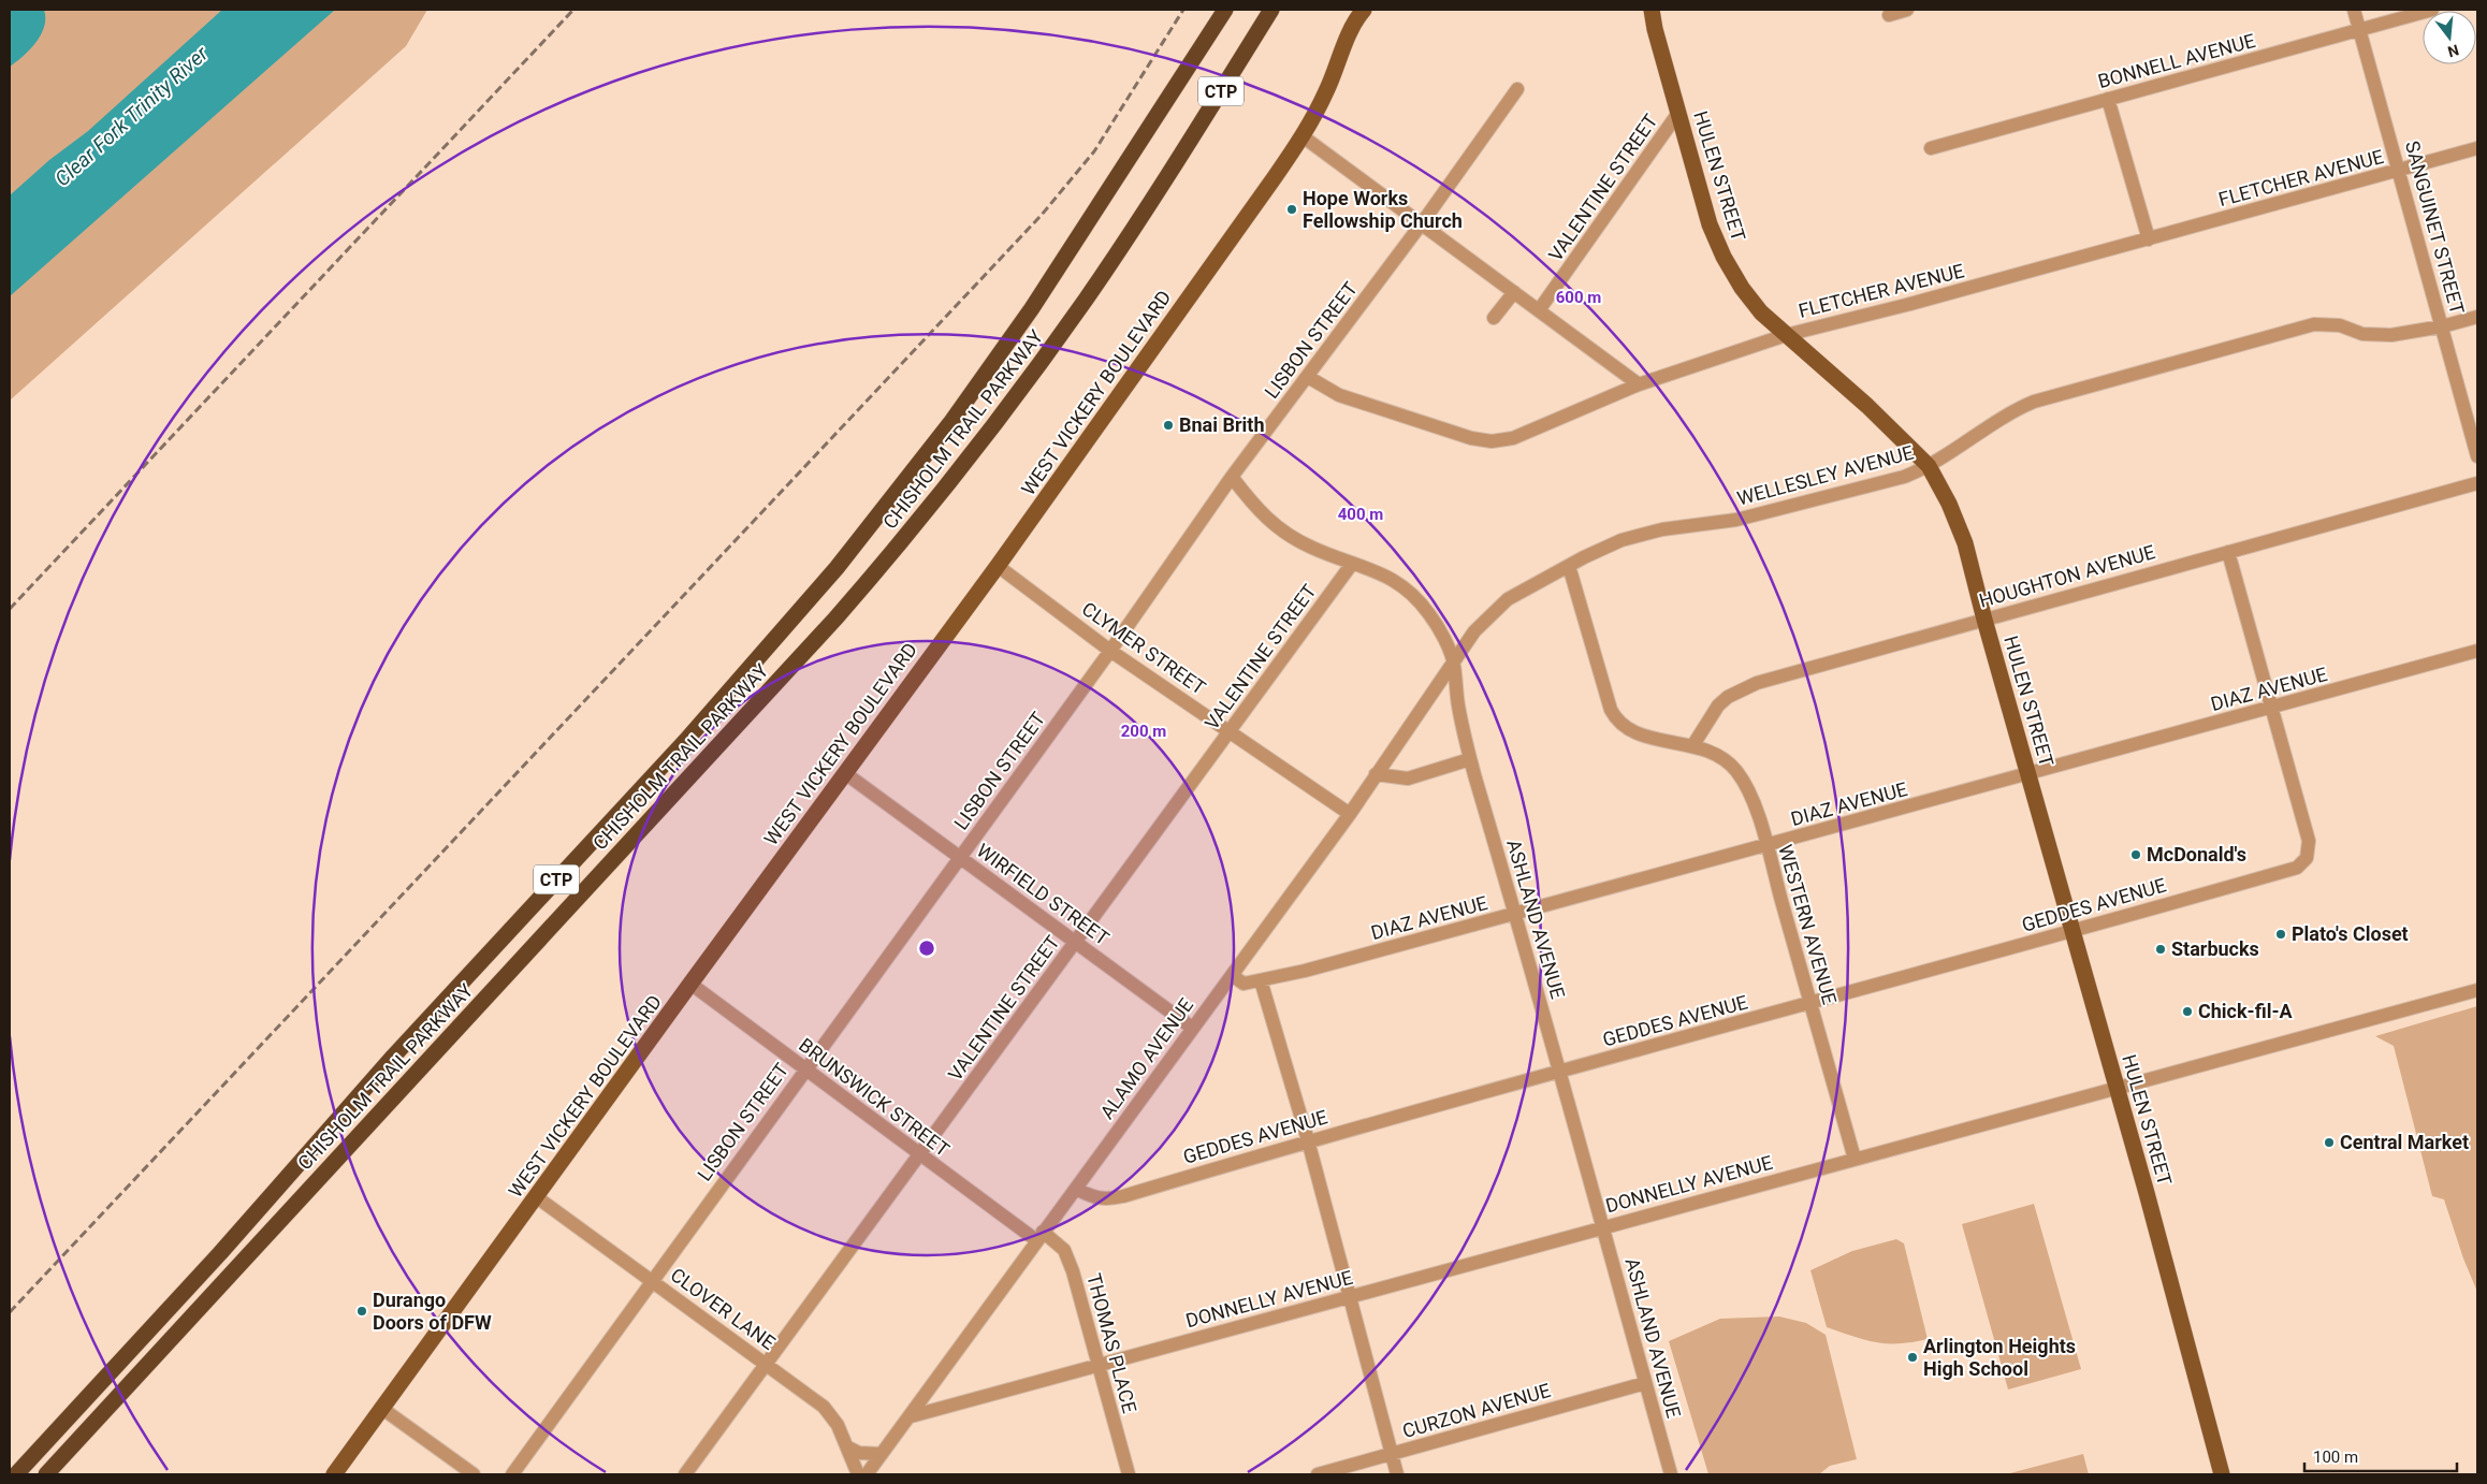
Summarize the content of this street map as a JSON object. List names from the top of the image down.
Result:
{
  "streets": {
    "highway": ["CTP", "CHISHOLM TRAIL PARKWAY"],
    "main road": ["HULEN STREET", "WEST VICKERY BOULEVARD"],
    "street": [
      "BONNELL AVENUE",
      "FLETCHER AVENUE",
      "VALENTINE STREET",
      "SANGUINET STREET",
      "LISBON STREET",
      "WELLESLEY AVENUE",
      "HOUGHTON AVENUE",
      "CLYMER STREET",
      "DIAZ AVENUE",
      "WIRFIELD STREET",
      "GEDDES AVENUE",
      "ASHLAND AVENUE",
      "WESTERN AVENUE",
      "ALAMO AVENUE",
      "BRUNSWICK STREET",
      "DONNELLY AVENUE",
      "CLOVER LANE",
      "THOMAS PLACE",
      "CURZON AVENUE"
    ]
  },
  "crossings": [
    ["BONNELL AVENUE", "SANGUINET STREET"],
    ["HULEN STREET", "FLETCHER AVENUE"],
    ["HULEN STREET", "VALENTINE STREET"],
    ["HULEN STREET", "WELLESLEY AVENUE"],
    ["HULEN STREET", "HOUGHTON AVENUE"],
    ["HULEN STREET", "DIAZ AVENUE"],
    ["HULEN STREET", "GEDDES AVENUE"],
    ["HULEN STREET", "DONNELLY AVENUE"],
    ["FLETCHER AVENUE", "SANGUINET STREET"],
    ["FLETCHER AVENUE", "LISBON STREET"],
    ["VALENTINE STREET", "CLYMER STREET"],
    ["VALENTINE STREET", "WIRFIELD STREET"],
    ["VALENTINE STREET", "ASHLAND AVENUE"],
    ["VALENTINE STREET", "BRUNSWICK STREET"],
    ["VALENTINE STREET", "CLOVER LANE"],
    ["SANGUINET STREET", "WELLESLEY AVENUE"],
    ["LISBON STREET", "CLYMER STREET"],
    ["LISBON STREET", "WIRFIELD STREET"],
    ["LISBON STREET", "ASHLAND AVENUE"],
    ["LISBON STREET", "BRUNSWICK STREET"],
    ["LISBON STREET", "CLOVER LANE"],
    ["WEST VICKERY BOULEVARD", "CLYMER STREET"],
    ["WEST VICKERY BOULEVARD", "WIRFIELD STREET"],
    ["WEST VICKERY BOULEVARD", "BRUNSWICK STREET"],
    ["WEST VICKERY BOULEVARD", "CLOVER LANE"],
    ["WELLESLEY AVENUE", "ASHLAND AVENUE"],
    ["WELLESLEY AVENUE", "WESTERN AVENUE"],
    ["WELLESLEY AVENUE", "ALAMO AVENUE"],
    ["HOUGHTON AVENUE", "WESTERN AVENUE"],
    ["CLYMER STREET", "ALAMO AVENUE"],
    ["DIAZ AVENUE", "GEDDES AVENUE"],
    ["DIAZ AVENUE", "ASHLAND AVENUE"],
    ["DIAZ AVENUE", "WESTERN AVENUE"],
    ["DIAZ AVENUE", "ALAMO AVENUE"],
    ["WIRFIELD STREET", "ALAMO AVENUE"],
    ["GEDDES AVENUE", "ASHLAND AVENUE"],
    ["GEDDES AVENUE", "WESTERN AVENUE"],
    ["GEDDES AVENUE", "ALAMO AVENUE"],
    ["ASHLAND AVENUE", "ALAMO AVENUE"],
    ["ASHLAND AVENUE", "DONNELLY AVENUE"],
    ["ASHLAND AVENUE", "CURZON AVENUE"],
    ["WESTERN AVENUE", "DONNELLY AVENUE"],
    ["ALAMO AVENUE", "BRUNSWICK STREET"],
    ["ALAMO AVENUE", "DONNELLY AVENUE"],
    ["ALAMO AVENUE", "THOMAS PLACE"],
    ["BRUNSWICK STREET", "THOMAS PLACE"],
    ["DONNELLY AVENUE", "THOMAS PLACE"]
  ],
  "water": ["Clear Fork Trinity River"],
  "places": [
    "Hope Works Fellowship Church",
    "Bnai Brith",
    "McDonald's",
    "Plato's Closet",
    "Starbucks",
    "Chick-fil-A",
    "Central Market",
    "Durango Doors of DFW",
    "Arlington Heights High School"
  ],
  "scale_bar": "100 m",
  "north": "bottom",
  "rings": ["600 m", "400 m", "200 m"]
}
